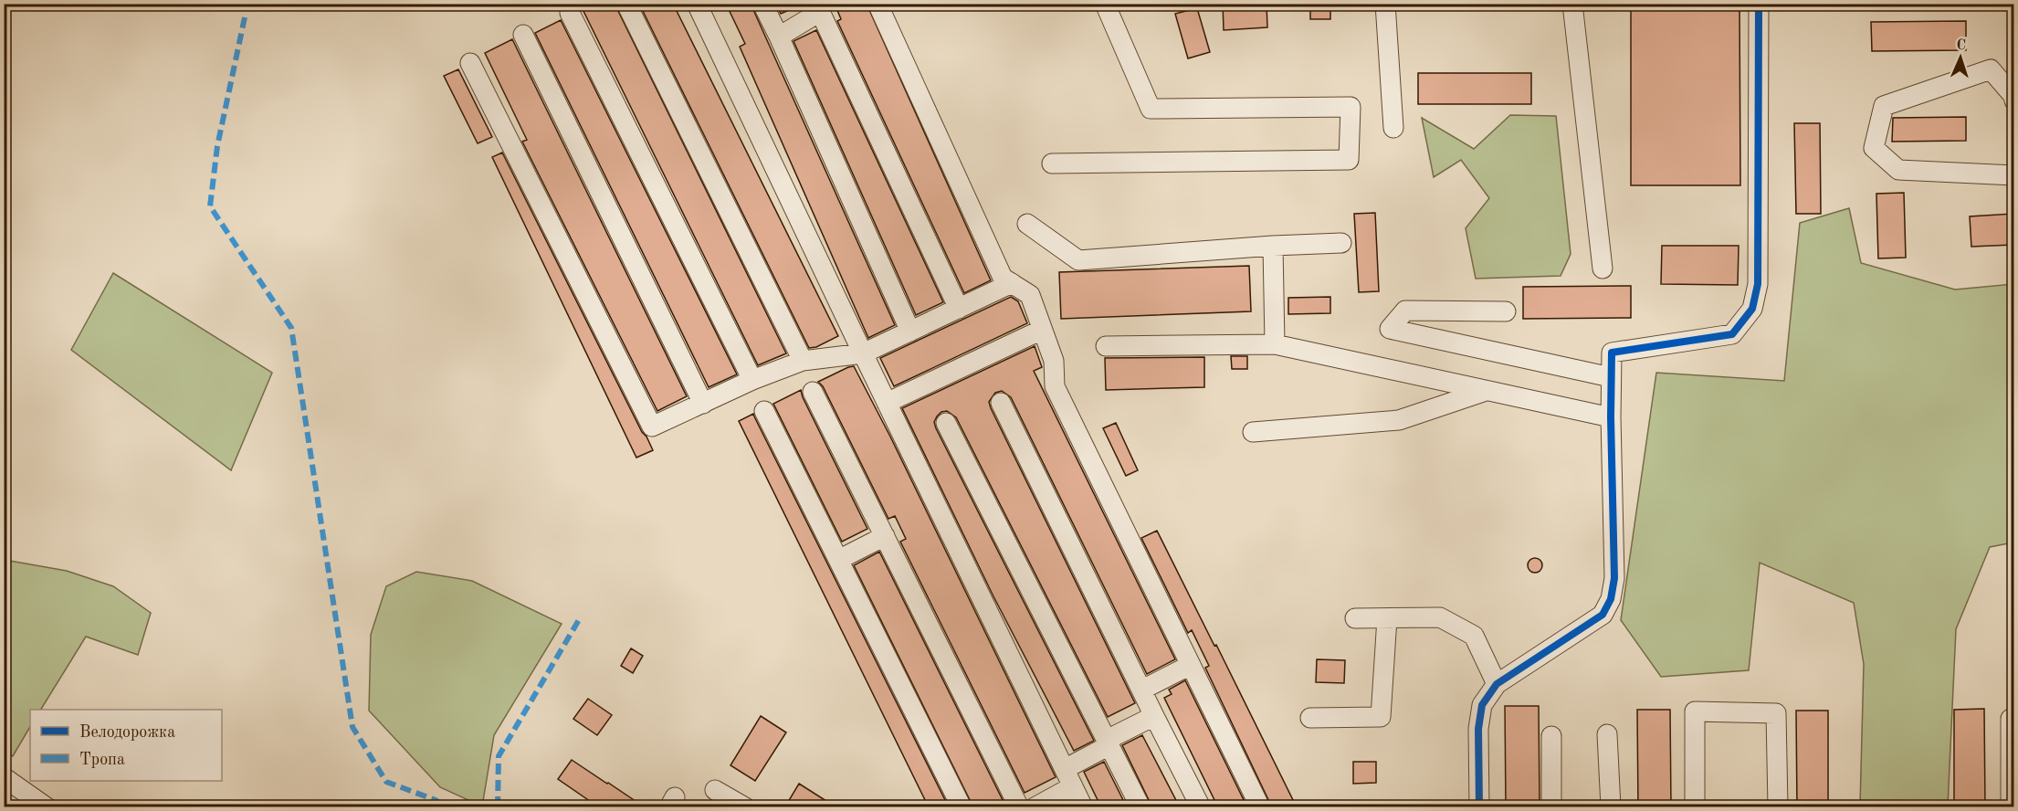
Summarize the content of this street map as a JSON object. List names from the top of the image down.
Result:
{
  "legend": ["Велодорожка", "Тропа"],
  "north": "top"
}
